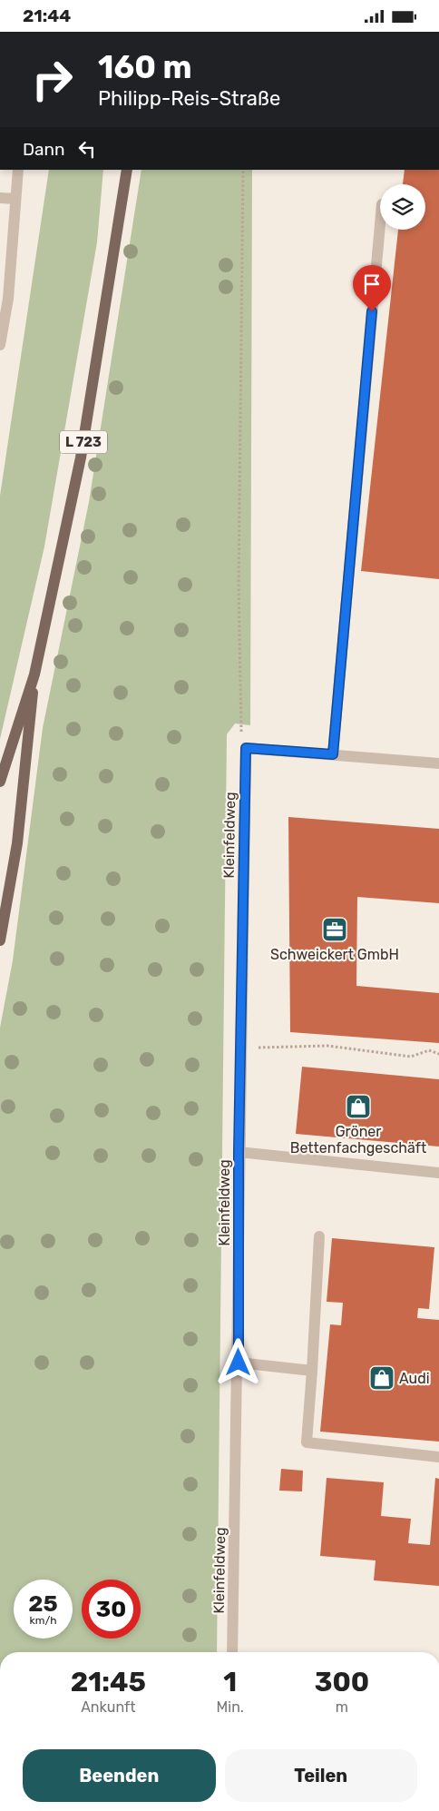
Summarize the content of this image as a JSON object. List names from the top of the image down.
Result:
{
  "streets": {
    "main road": ["L 723"],
    "street": ["Kleinfeldweg"]
  },
  "places": {
    "office": ["Schweickert GmbH"],
    "shop": ["Gröner Bettenfachgeschäft", "Audi"]
  },
  "page": {
    "status": "21:44",
    "turn": ["160 m", "Philipp-Reis-Straße"],
    "then": "Dann",
    "speed": "25 km/h",
    "limit": "30",
    "eta": [
      "21:45",
      "Ankunft",
      "1",
      "Min.",
      "300",
      "m"
    ],
    "buttons": ["Beenden", "Teilen"]
  }
}
